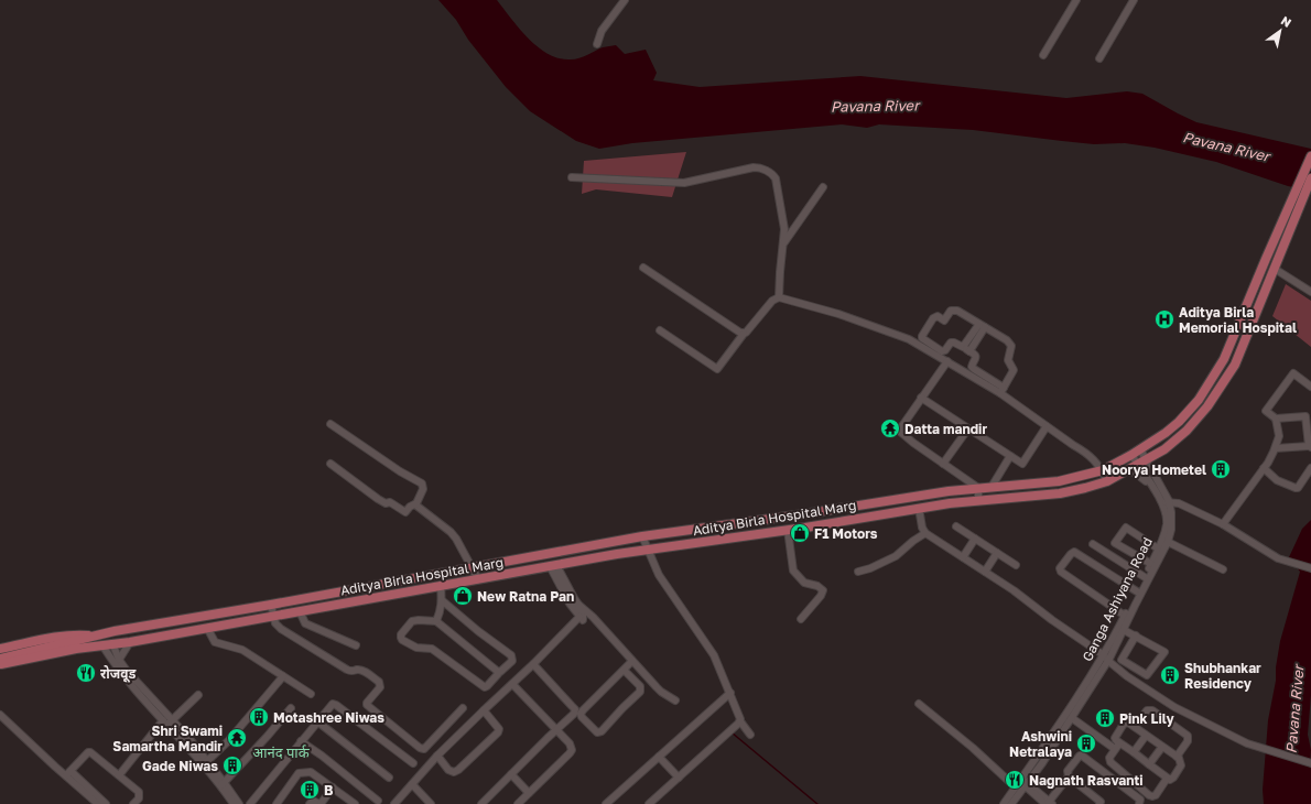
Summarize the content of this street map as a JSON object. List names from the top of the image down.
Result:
{
  "streets": {
    "main road": ["Aditya Birla Hospital Marg"],
    "street": ["Ganga Ashiyana Road"]
  },
  "crossings": [
    ["Aditya Birla Hospital Marg", "Ganga Ashiyana Road"]
  ],
  "districts": ["आनंद पार्क"],
  "water": ["Pavana River"],
  "places": {
    "hospital": ["Aditya Birla Memorial Hospital"],
    "temple": ["Datta mandir", "Shri Swami Samartha Mandir"],
    "building": [
      "Noorya Hometel",
      "Shubhankar Residency",
      "Motashree Niwas",
      "Pink Lily",
      "Ashwini Netralaya",
      "Gade Niwas",
      "B"
    ],
    "shop": ["F1 Motors", "New Ratna Pan"],
    "restaurant": ["रोजवूड", "Nagnath Rasvanti"]
  },
  "north": "top right"
}
